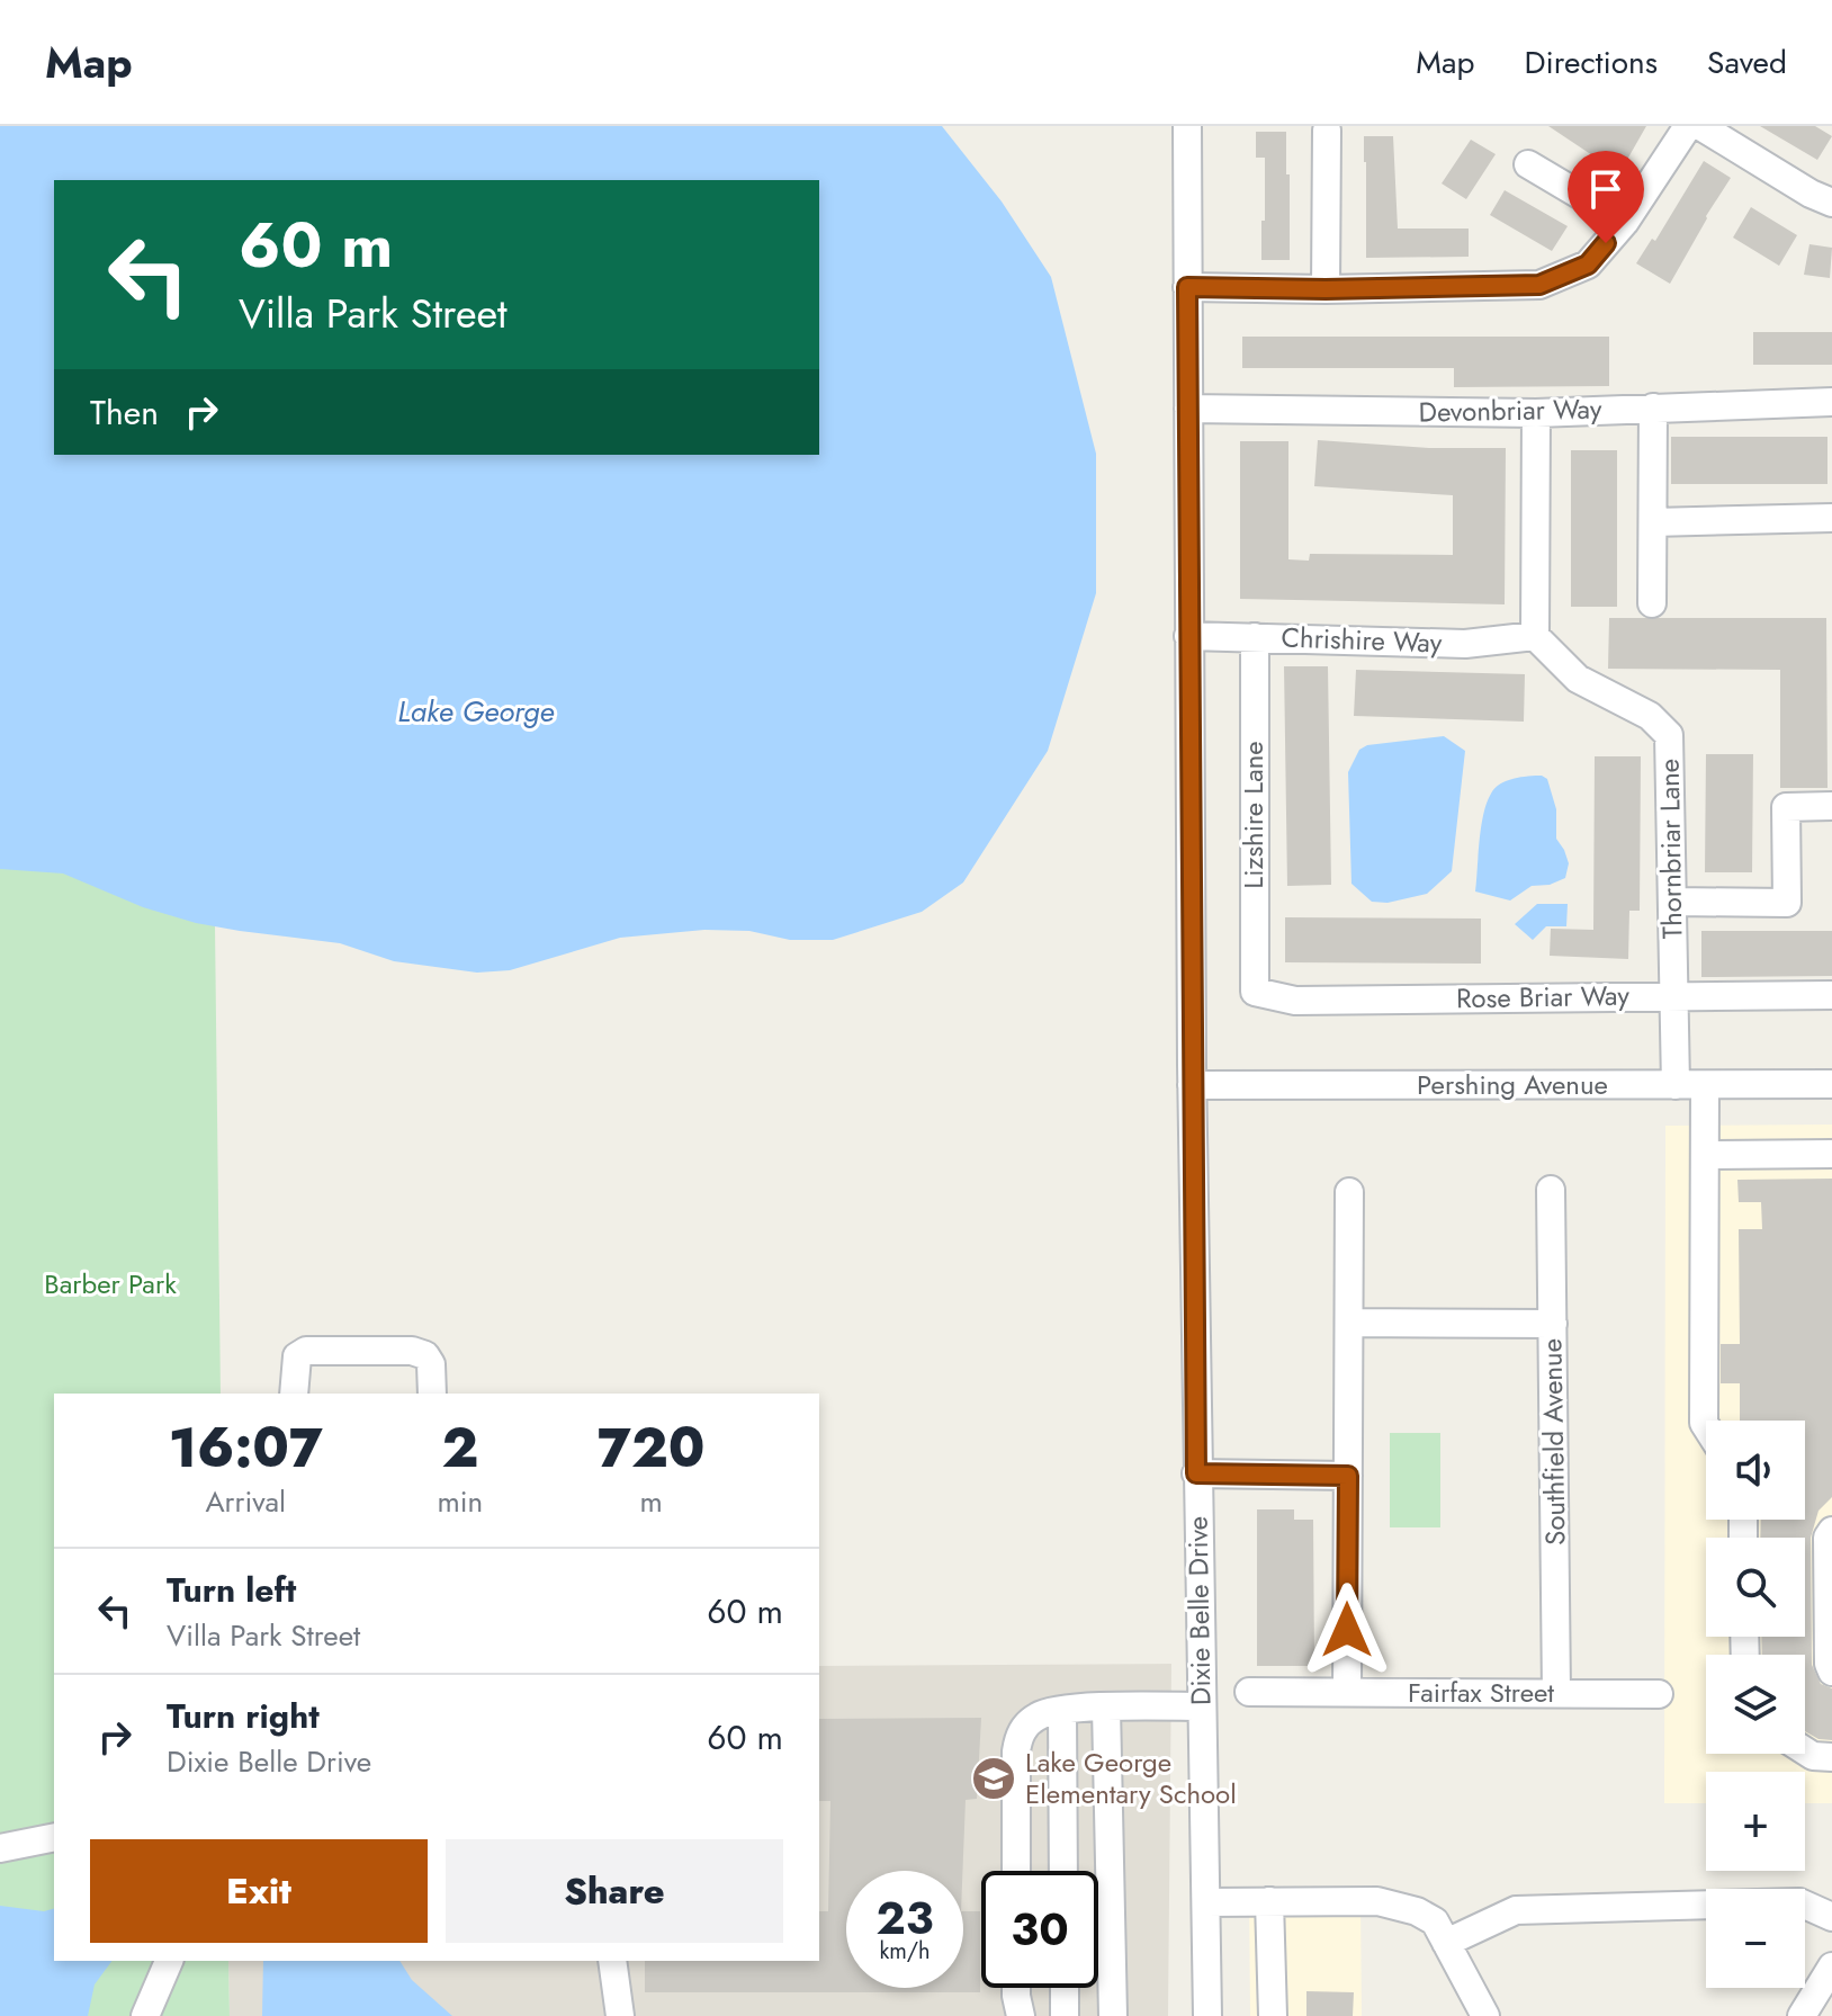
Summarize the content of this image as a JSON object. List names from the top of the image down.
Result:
{
  "streets": {
    "street": [
      "Devonbriar Way",
      "Chrishire Way",
      "Lizshire Lane",
      "Thornbriar Lane",
      "Rose Briar Way",
      "Pershing Avenue",
      "Southfield Avenue",
      "Dixie Belle Drive",
      "Fairfax Street"
    ]
  },
  "crossings": [
    ["Devonbriar Way", "Dixie Belle Drive"],
    ["Chrishire Way", "Lizshire Lane"],
    ["Chrishire Way", "Thornbriar Lane"],
    ["Chrishire Way", "Dixie Belle Drive"],
    ["Lizshire Lane", "Rose Briar Way"],
    ["Thornbriar Lane", "Rose Briar Way"],
    ["Thornbriar Lane", "Pershing Avenue"],
    ["Pershing Avenue", "Dixie Belle Drive"],
    ["Southfield Avenue", "Fairfax Street"]
  ],
  "water": ["Lake George"],
  "parks": ["Barber Park"],
  "places": {
    "school or university": ["Lake George Elementary School"]
  },
  "page": {
    "header": "Map",
    "nav": ["Map", "Directions", "Saved"],
    "turn": ["60 m", "Villa Park Street"],
    "then": "Then",
    "eta": [
      "16:07",
      "Arrival",
      "2",
      "min",
      "720",
      "m"
    ],
    "map_buttons": ["+", "−"],
    "list": [
      {
        "name": "Turn left",
        "note": "Villa Park Street",
        "value": "60 m"
      },
      {
        "name": "Turn right",
        "note": "Dixie Belle Drive",
        "value": "60 m"
      }
    ],
    "buttons": ["Exit", "Share"],
    "speed": "23 km/h",
    "limit": "30"
  }
}
